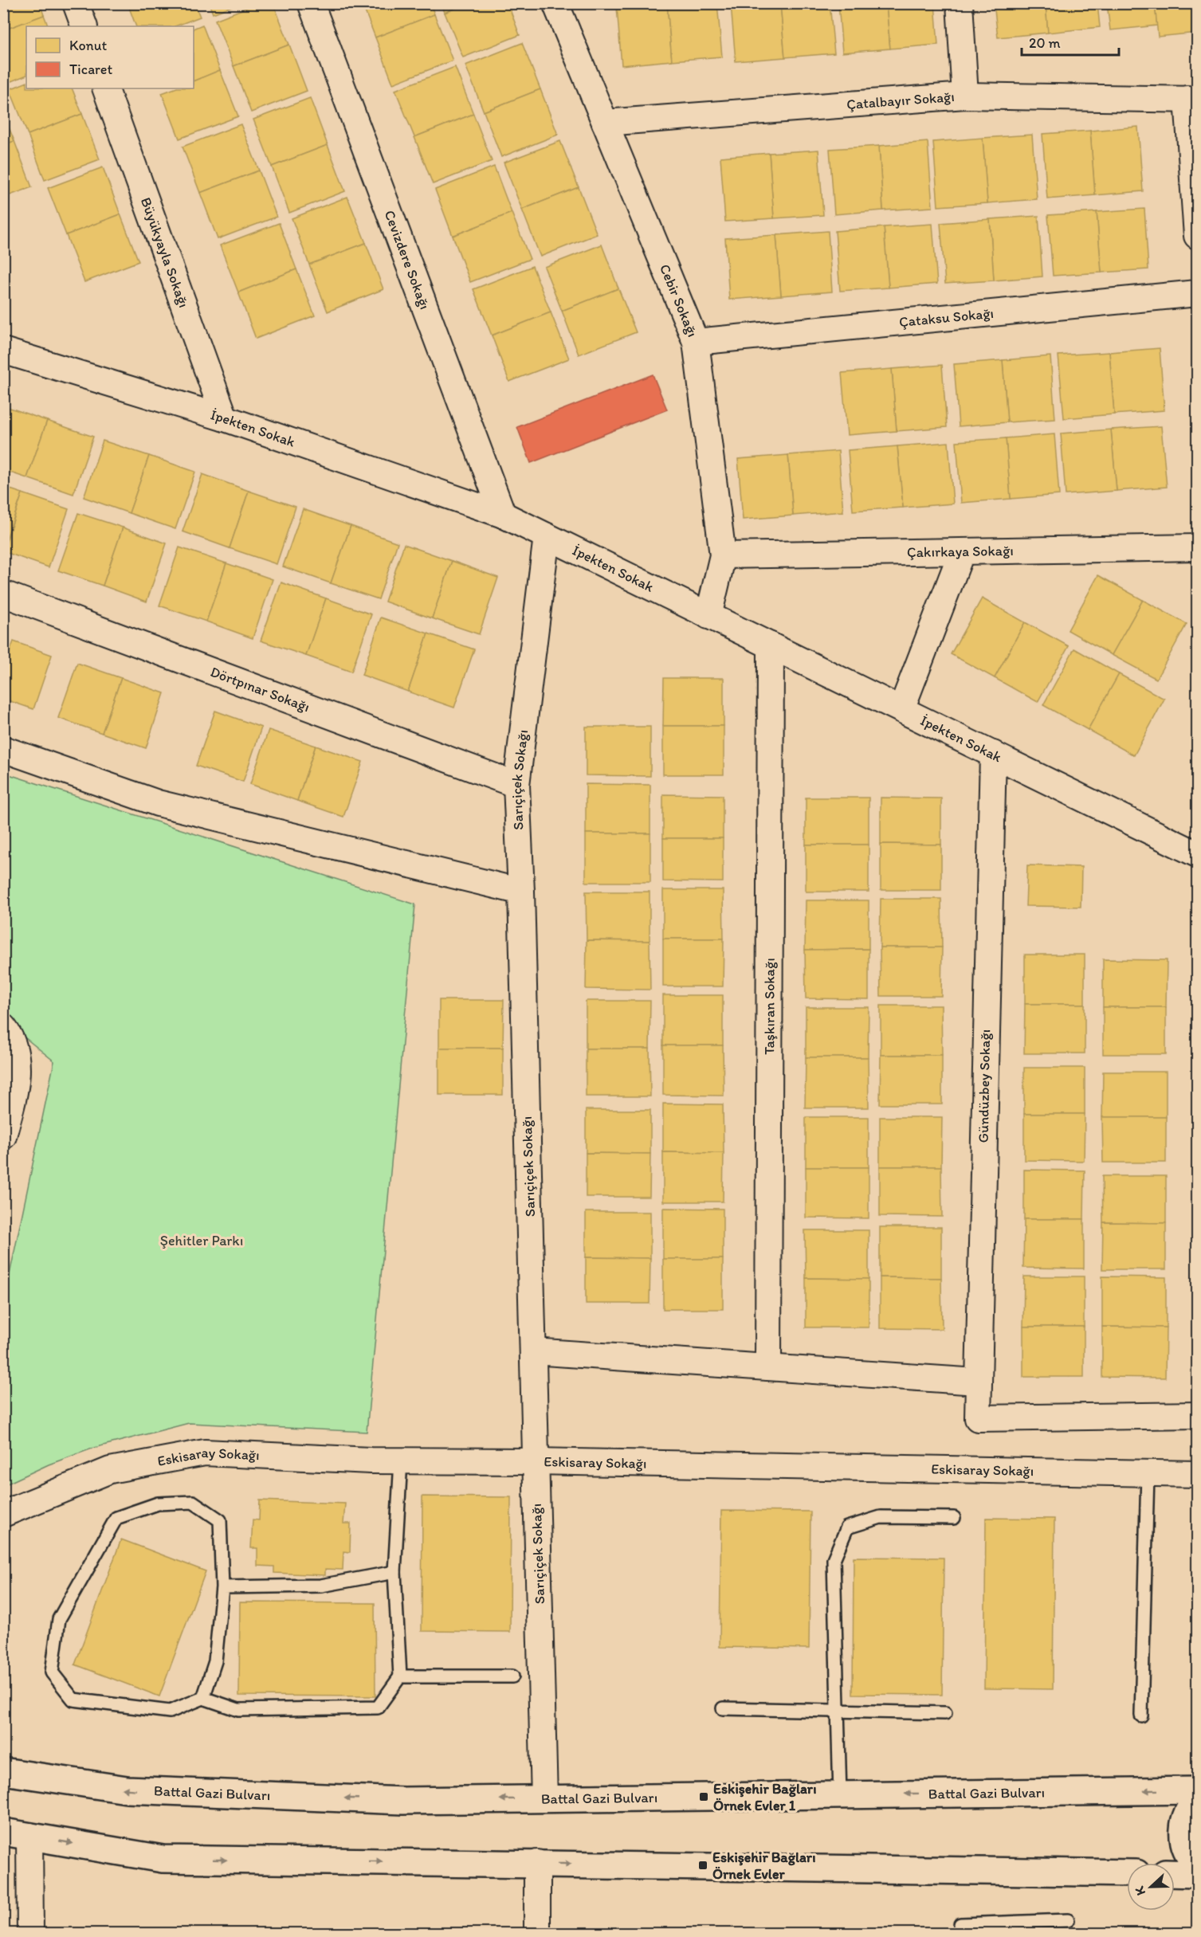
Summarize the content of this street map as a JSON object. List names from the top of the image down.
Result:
{
  "streets": {
    "main road": ["Battal Gazi Bulvarı"],
    "street": [
      "Çatalbayır Sokağı",
      "Büyükyayla Sokağı",
      "Cevizdere Sokağı",
      "Cebir Sokağı",
      "Çataksu Sokağı",
      "İpekten Sokak",
      "Çakırkaya Sokağı",
      "Dörtpınar Sokağı",
      "Sarıçiçek Sokağı",
      "Taşkıran Sokağı",
      "Gündüzbey Sokağı",
      "Eskisaray Sokağı"
    ]
  },
  "crossings": [
    ["Çatalbayır Sokağı", "Cebir Sokağı"],
    ["Büyükyayla Sokağı", "İpekten Sokak"],
    ["Cevizdere Sokağı", "İpekten Sokak"],
    ["Cebir Sokağı", "Çataksu Sokağı"],
    ["Cebir Sokağı", "İpekten Sokak"],
    ["Cebir Sokağı", "Çakırkaya Sokağı"],
    ["İpekten Sokak", "Sarıçiçek Sokağı"],
    ["İpekten Sokak", "Taşkıran Sokağı"],
    ["İpekten Sokak", "Gündüzbey Sokağı"],
    ["Dörtpınar Sokağı", "Sarıçiçek Sokağı"],
    ["Sarıçiçek Sokağı", "Eskisaray Sokağı"],
    ["Sarıçiçek Sokağı", "Battal Gazi Bulvarı"]
  ],
  "parks": ["Şehitler Parkı"],
  "places": {
    "transit": ["Eskişehir Bağları Örnek Evler 1", "Eskişehir Bağları Örnek Evler"]
  },
  "legend": ["Konut", "Ticaret"],
  "scale_bar": "20 m",
  "north": "left"
}
